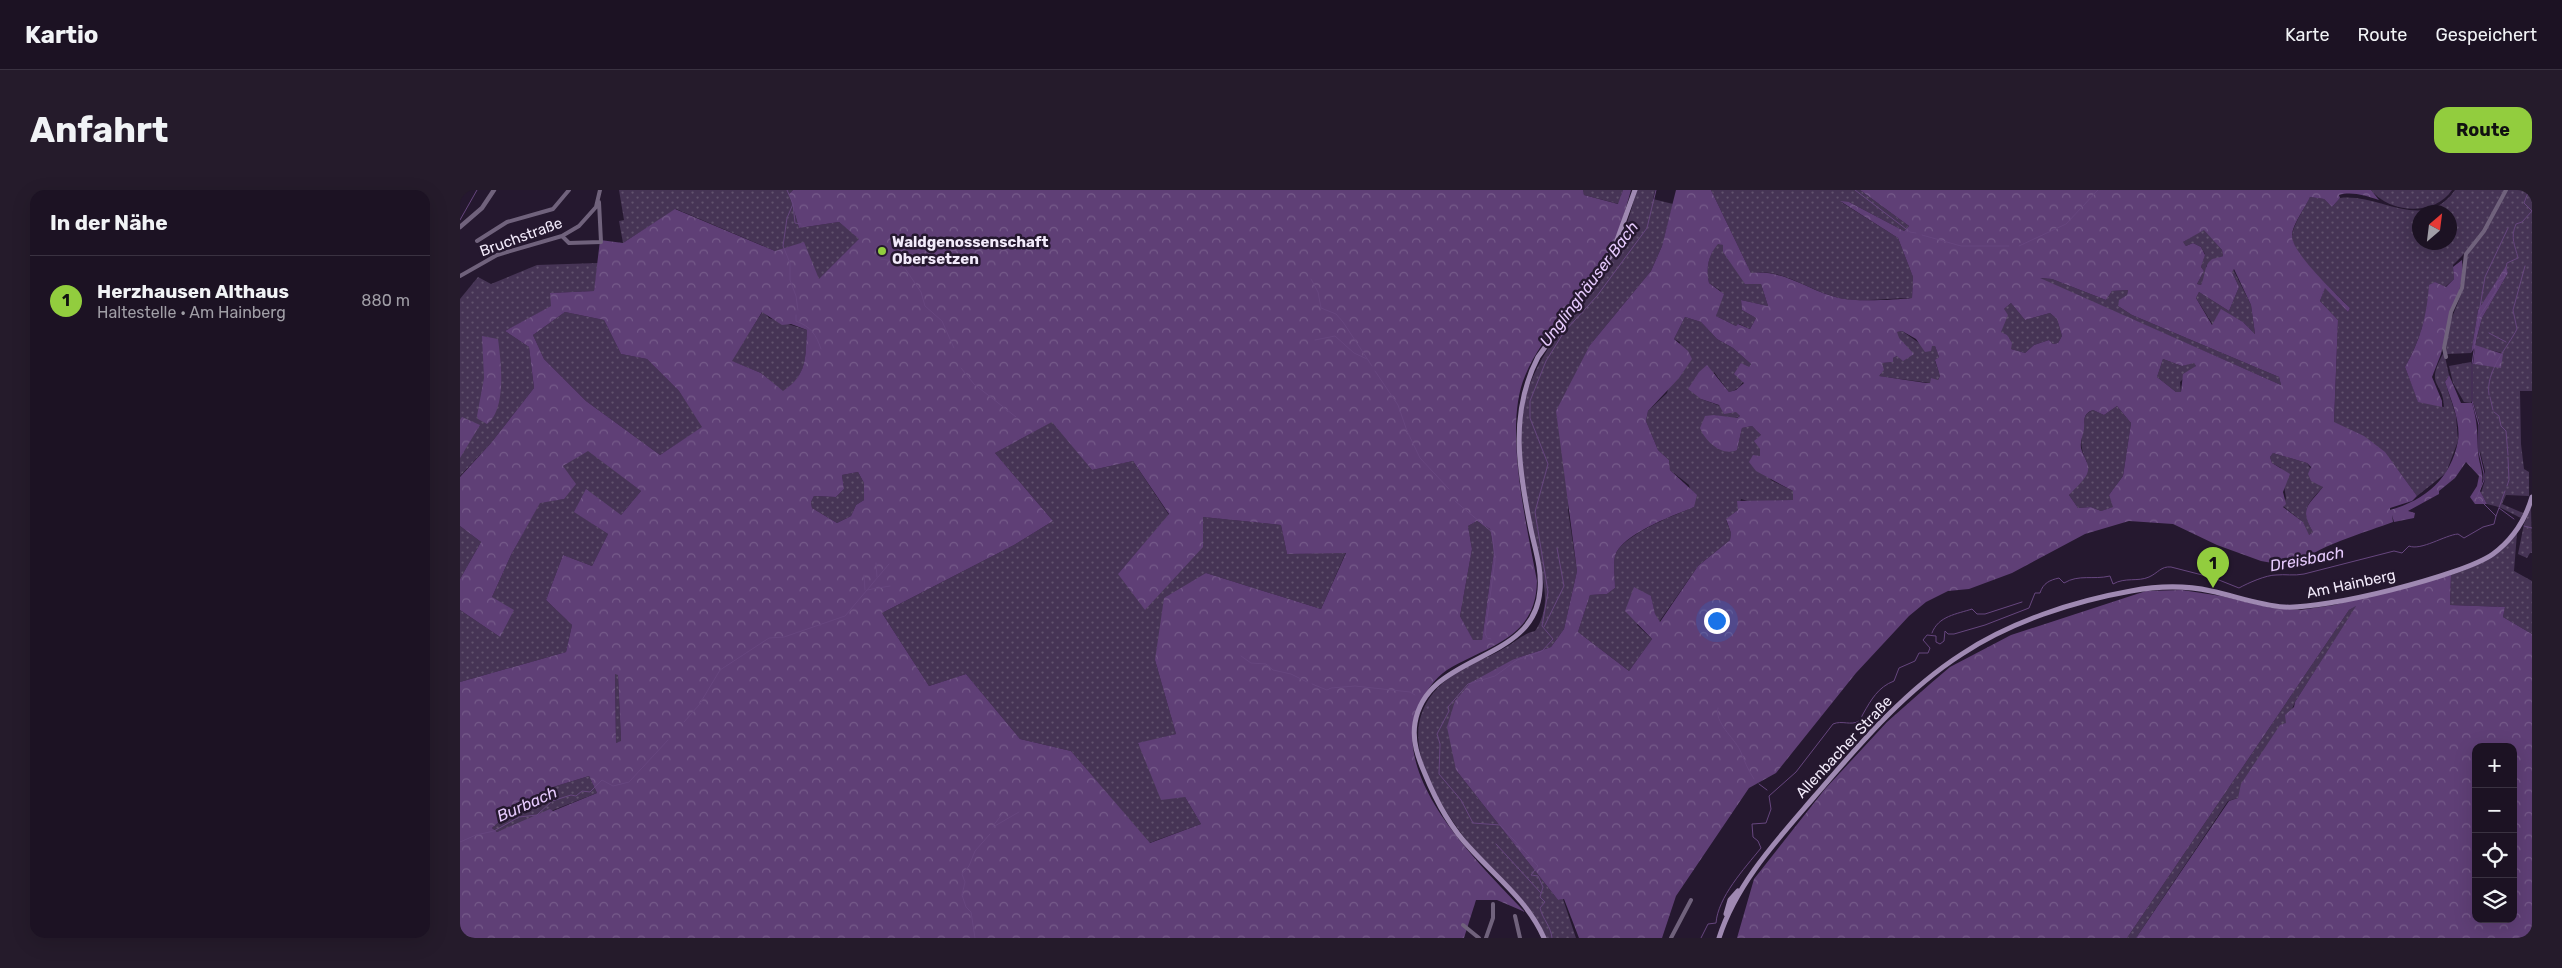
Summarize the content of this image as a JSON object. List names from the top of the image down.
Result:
{
  "streets": {
    "main road": ["Am Hainberg", "Allenbacher Straße"],
    "street": ["Bruchstraße"]
  },
  "crossings": [
    ["Am Hainberg", "Allenbacher Straße"]
  ],
  "water": ["Unglinghäuser Bach", "Dreisbach", "Burbach"],
  "places": ["Waldgenossenschaft Obersetzen"],
  "north": "top right",
  "page": {
    "header": "Kartio",
    "nav": ["Karte", "Route", "Gespeichert"],
    "buttons": "Route",
    "title": "Anfahrt",
    "heading": "In der Nähe",
    "list": [
      {
        "mark": "1",
        "name": "Herzhausen Althaus",
        "note": "Haltestelle · Am Hainberg",
        "value": "880 m"
      }
    ],
    "pins": "1",
    "map_buttons": ["+", "−"]
  }
}
